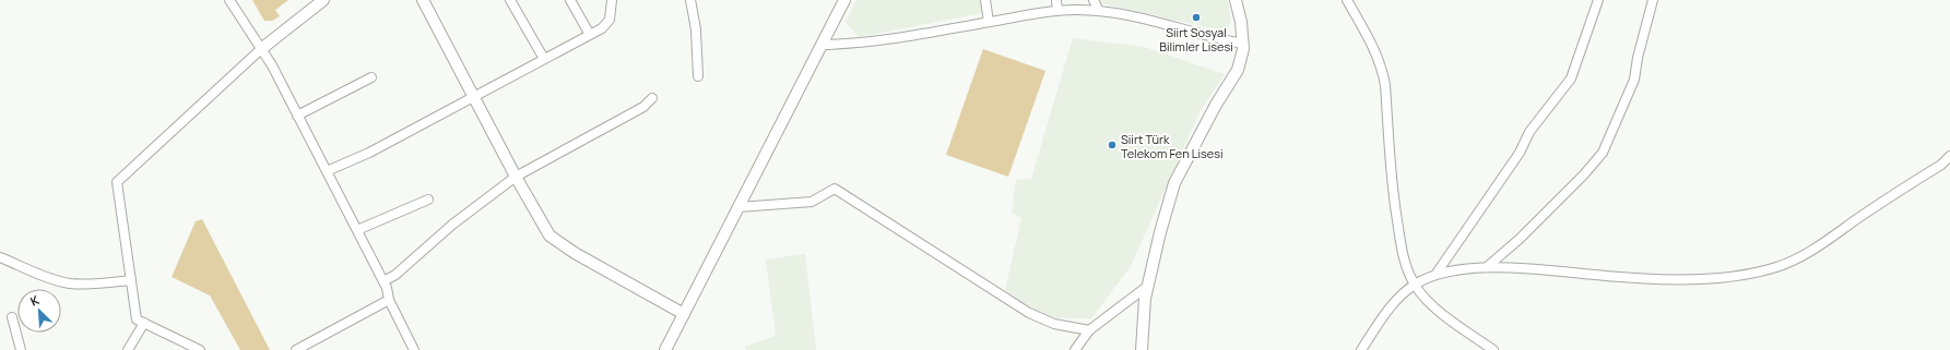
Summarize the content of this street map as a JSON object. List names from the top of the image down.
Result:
{
  "places": ["Siirt Sosyal Bilimler Lisesi", "Siirt Türk Telekom Fen Lisesi"],
  "north": "top left"
}
